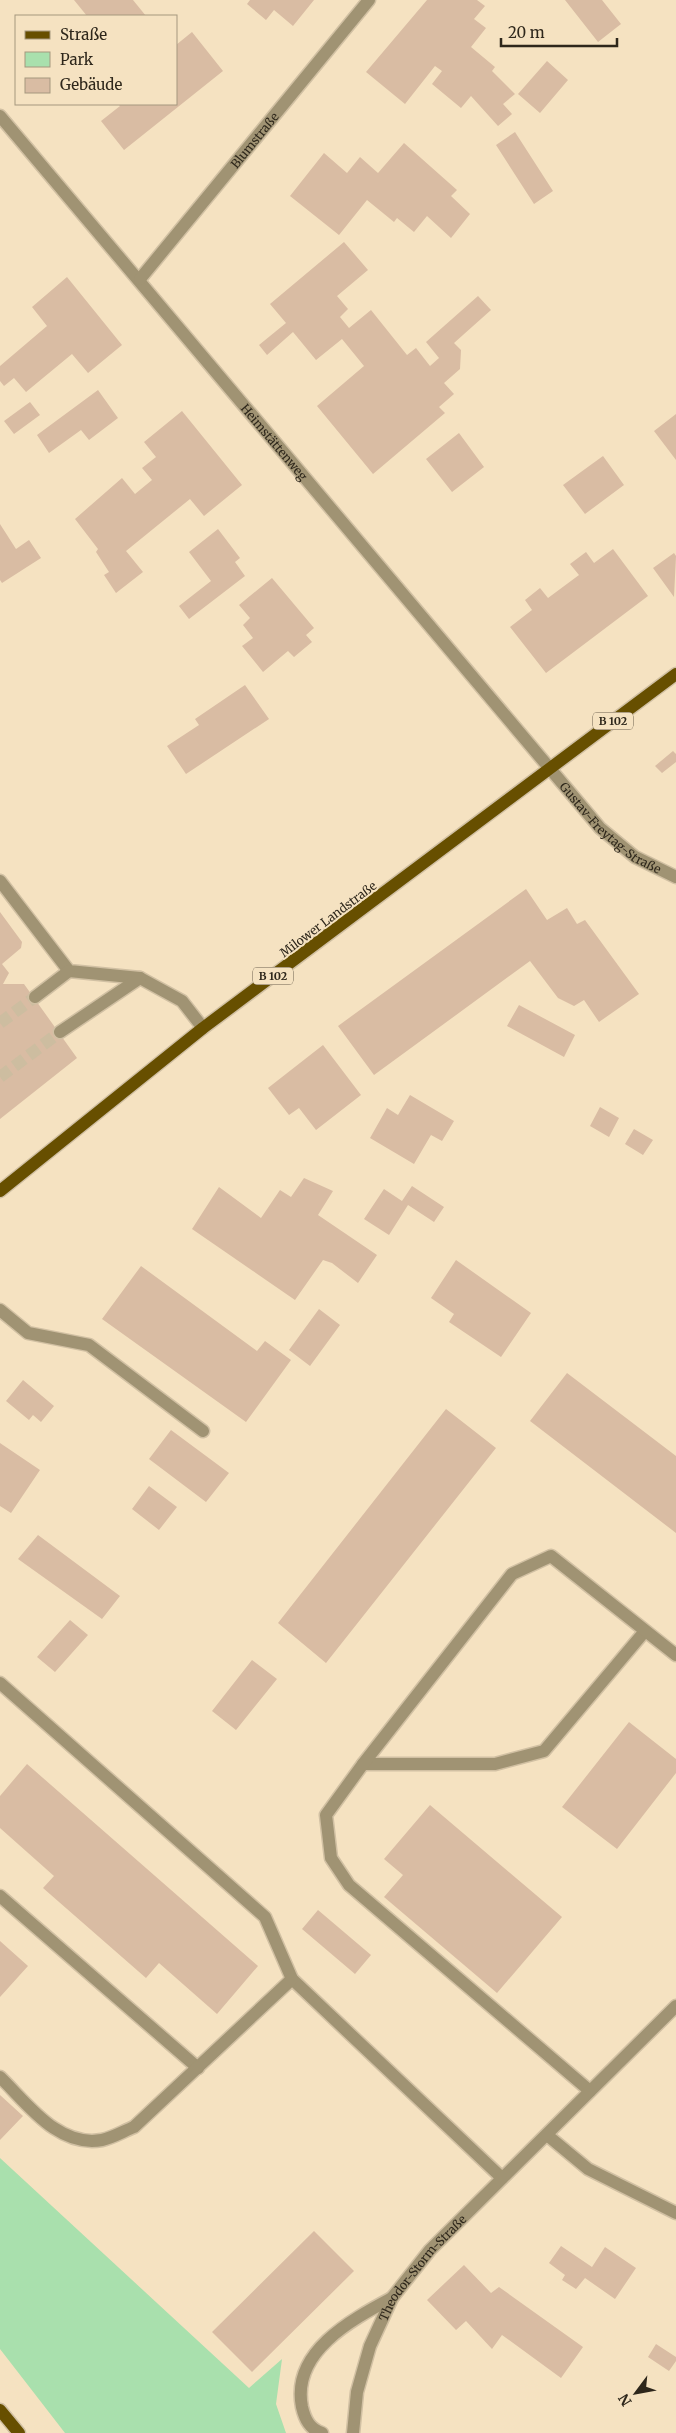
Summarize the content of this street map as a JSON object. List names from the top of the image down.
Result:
{
  "streets": {
    "main road": ["B 102", "Milower Landstraße"],
    "street": [
      "Blumstraße",
      "Heimstättenweg",
      "Gustav-Freytag-Straße",
      "Theodor-Storm-Straße"
    ]
  },
  "crossings": [
    ["Blumstraße", "Heimstättenweg"],
    ["Heimstättenweg", "Gustav-Freytag-Straße"],
    ["Heimstättenweg", "Milower Landstraße"],
    ["Gustav-Freytag-Straße", "Milower Landstraße"]
  ],
  "legend": ["Straße", "Park", "Gebäude"],
  "scale_bar": "20 m",
  "north": "bottom left"
}
